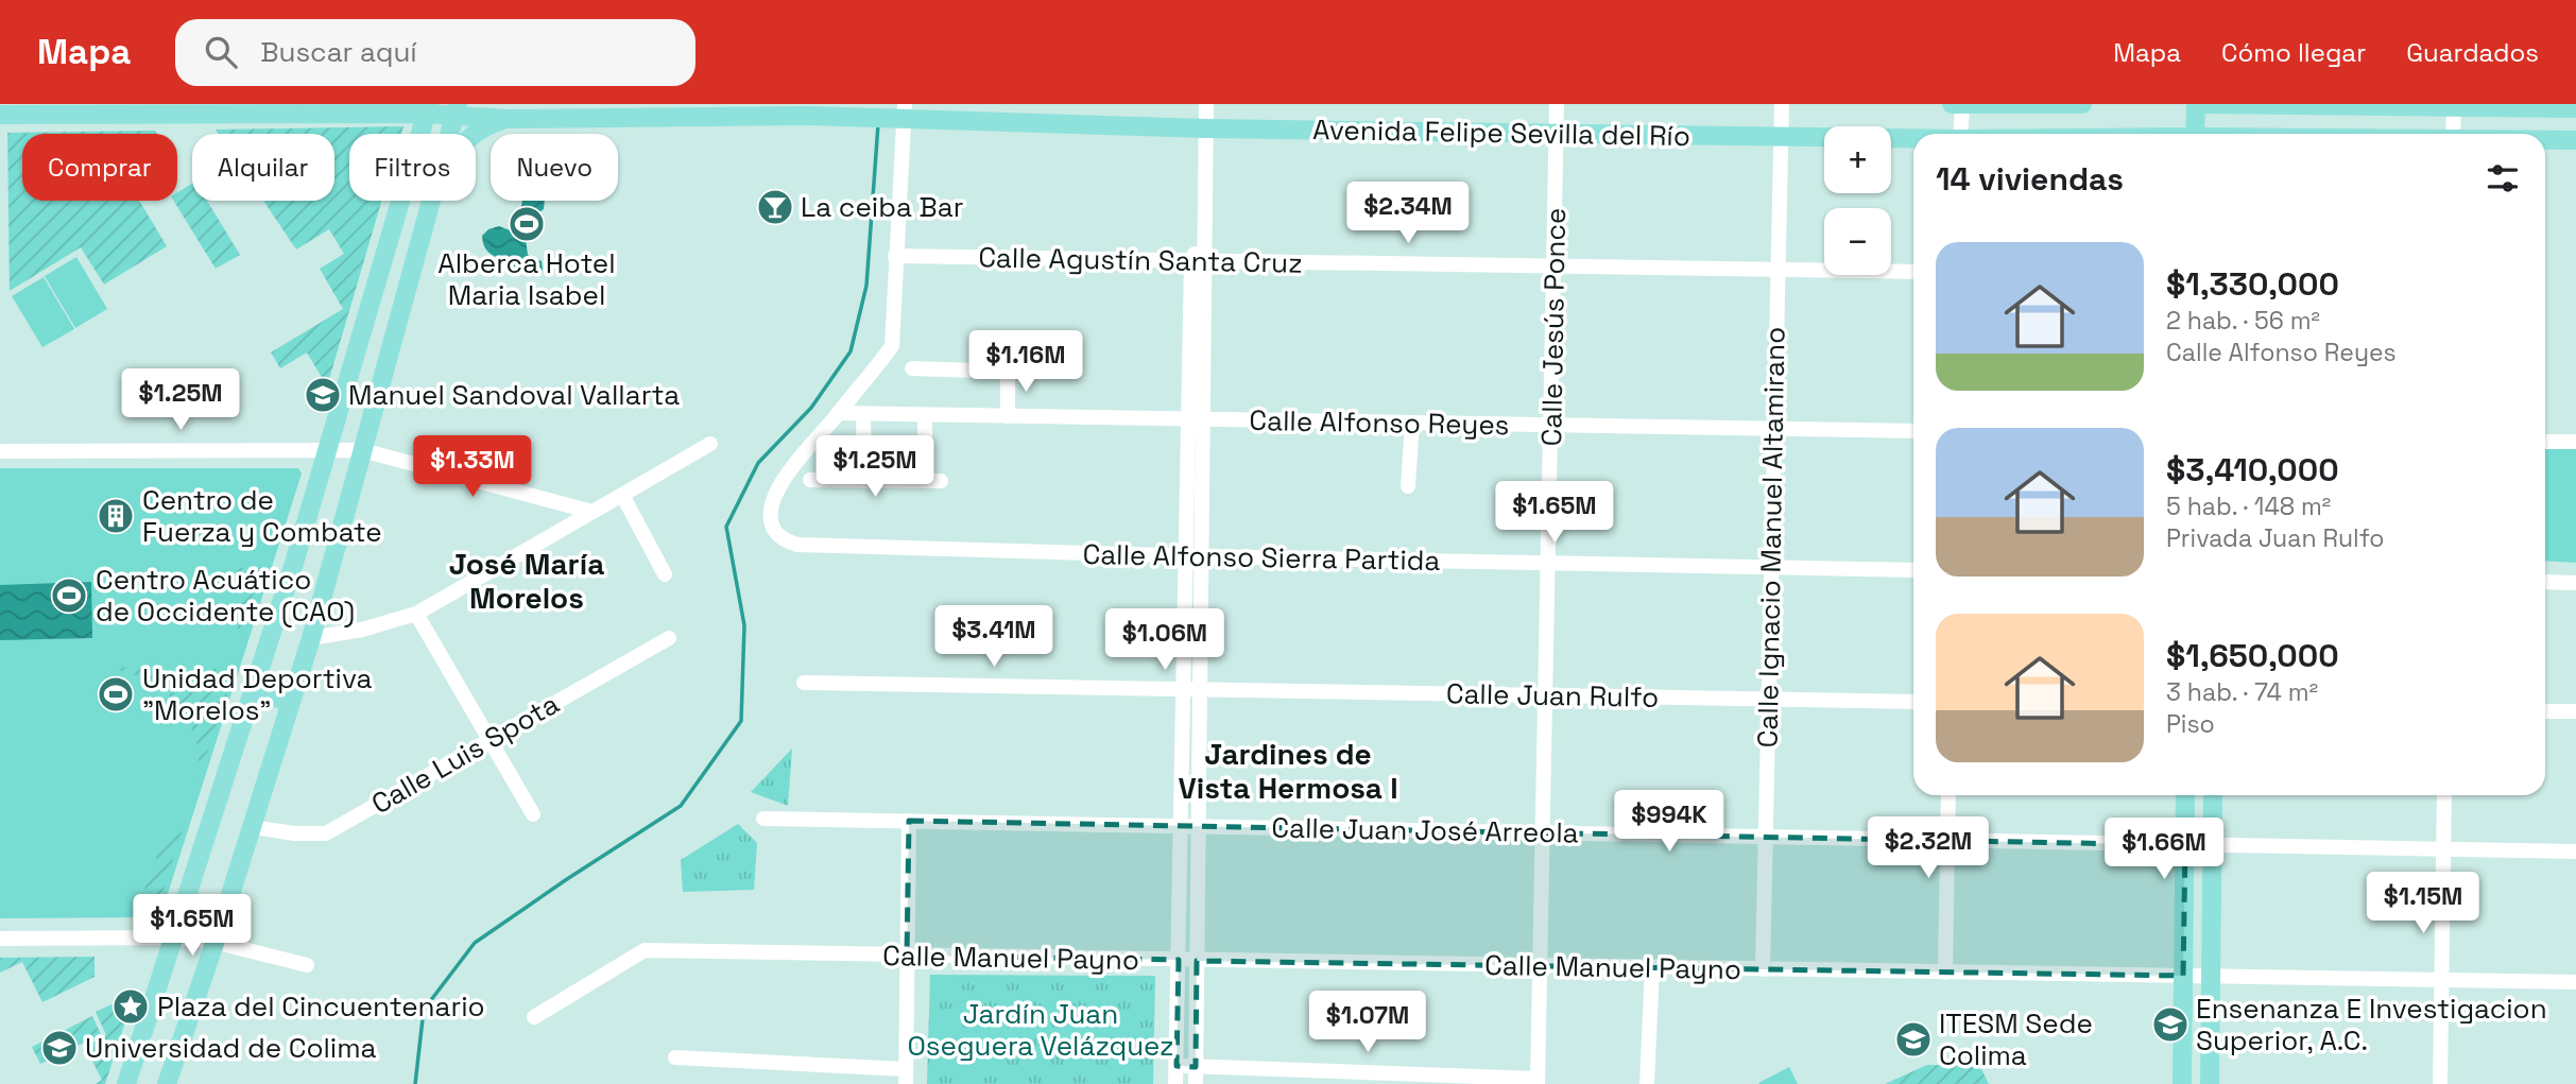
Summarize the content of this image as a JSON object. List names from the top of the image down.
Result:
{
  "streets": {
    "main road": ["Avenida Felipe Sevilla del Río"],
    "street": [
      "Calle Agustín Santa Cruz",
      "Calle Jesús Ponce",
      "Calle Alfonso Reyes",
      "Calle Ignacio Manuel Altamirano",
      "Calle Alfonso Sierra Partida",
      "Calle Juan Rulfo",
      "Calle Luis Spota",
      "Calle Juan José Arreola",
      "Calle Manuel Payno"
    ]
  },
  "crossings": [
    ["Avenida Felipe Sevilla del Río", "Calle Jesús Ponce"],
    ["Avenida Felipe Sevilla del Río", "Calle Ignacio Manuel Altamirano"],
    ["Calle Agustín Santa Cruz", "Calle Jesús Ponce"],
    ["Calle Agustín Santa Cruz", "Calle Ignacio Manuel Altamirano"],
    ["Calle Jesús Ponce", "Calle Alfonso Reyes"],
    ["Calle Jesús Ponce", "Calle Alfonso Sierra Partida"],
    ["Calle Jesús Ponce", "Calle Juan Rulfo"],
    ["Calle Jesús Ponce", "Calle Juan José Arreola"],
    ["Calle Jesús Ponce", "Calle Manuel Payno"],
    ["Calle Alfonso Reyes", "Calle Ignacio Manuel Altamirano"],
    ["Calle Alfonso Reyes", "Calle Alfonso Sierra Partida"],
    ["Calle Ignacio Manuel Altamirano", "Calle Alfonso Sierra Partida"],
    ["Calle Ignacio Manuel Altamirano", "Calle Juan Rulfo"],
    ["Calle Ignacio Manuel Altamirano", "Calle Juan José Arreola"],
    ["Calle Ignacio Manuel Altamirano", "Calle Manuel Payno"]
  ],
  "districts": ["José María Morelos", "Jardines de Vista Hermosa I"],
  "parks": ["Jardín Juan Oseguera Velázquez"],
  "places": {
    "bar": ["La ceiba Bar"],
    "sports": ["Alberca Hotel Maria Isabel", "Centro Acuático de Occidente (CAO)", "Unidad Deportiva \"Morelos\""],
    "school or university": [
      "Manuel Sandoval Vallarta",
      "Ensenanza E Investigacion Superior, A.C.",
      "ITESM Sede Colima",
      "Universidad de Colima"
    ],
    "building": ["Centro de Fuerza y Combate"],
    "place": ["Plaza del Cincuentenario"]
  },
  "page": {
    "header": "Mapa",
    "search": "Buscar aquí",
    "nav": ["Mapa", "Cómo llegar", "Guardados"],
    "map_buttons": ["+", "−"],
    "chip": [
      "Comprar",
      "Alquilar",
      "Filtros",
      "Nuevo"
    ],
    "heading": "14 viviendas",
    "price": [
      "$2.34M",
      "$1.16M",
      "$1.25M",
      "$1.33M",
      "$1.25M",
      "$1.65M",
      "$3.41M",
      "$1.06M",
      "$994K",
      "$2.32M",
      "$1.66M",
      "$1.15M",
      "$1.65M",
      "$1.07M"
    ],
    "list": [
      {
        "name": "$1,330,000",
        "note": "2 hab. · 56 m² · Calle Alfonso Reyes"
      },
      {
        "name": "$3,410,000",
        "note": "5 hab. · 148 m² · Privada Juan Rulfo"
      },
      {
        "name": "$1,650,000",
        "note": "3 hab. · 74 m² · Piso"
      }
    ]
  }
}
